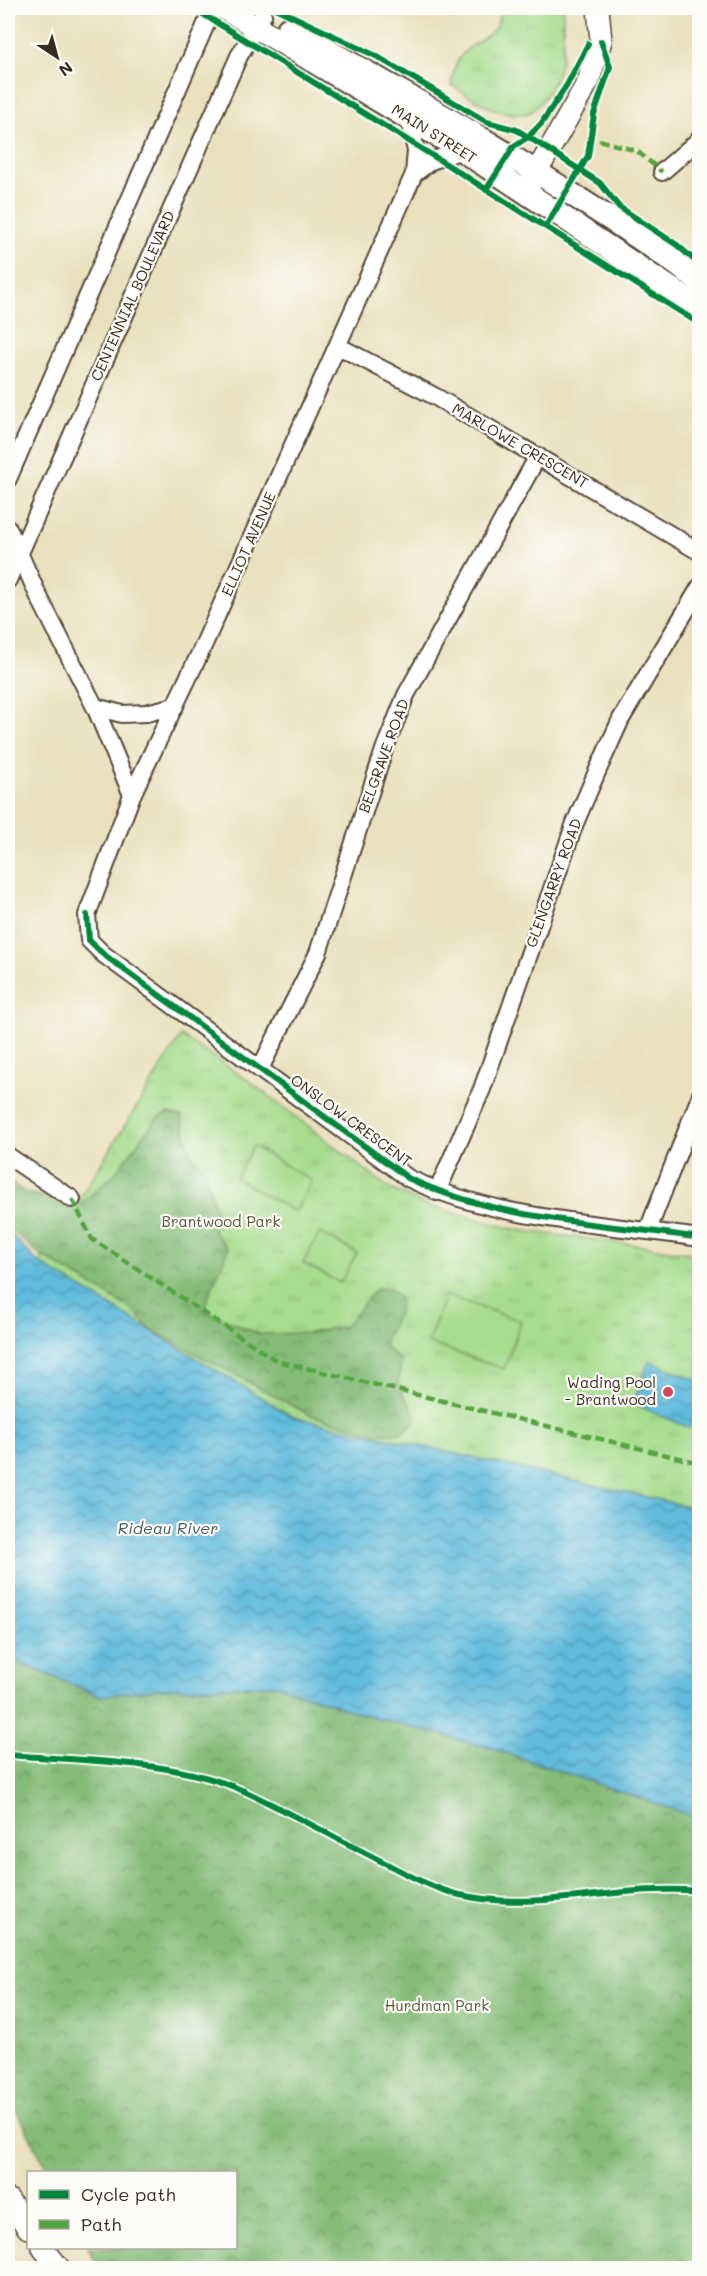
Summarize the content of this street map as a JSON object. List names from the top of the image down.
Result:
{
  "streets": {
    "main road": ["MAIN STREET"],
    "street": [
      "CENTENNIAL BOULEVARD",
      "MARLOWE CRESCENT",
      "ELLIOT AVENUE",
      "BELGRAVE ROAD",
      "GLENGARRY ROAD",
      "ONSLOW CRESCENT"
    ]
  },
  "crossings": [
    ["MAIN STREET", "CENTENNIAL BOULEVARD"],
    ["MAIN STREET", "ELLIOT AVENUE"],
    ["MARLOWE CRESCENT", "ELLIOT AVENUE"],
    ["MARLOWE CRESCENT", "BELGRAVE ROAD"],
    ["ELLIOT AVENUE", "ONSLOW CRESCENT"],
    ["BELGRAVE ROAD", "ONSLOW CRESCENT"],
    ["GLENGARRY ROAD", "ONSLOW CRESCENT"]
  ],
  "water": ["Rideau River"],
  "parks": ["Brantwood Park", "Hurdman Park"],
  "places": ["Wading Pool - Brantwood"],
  "legend": ["Cycle path", "Path"],
  "north": "bottom right"
}
